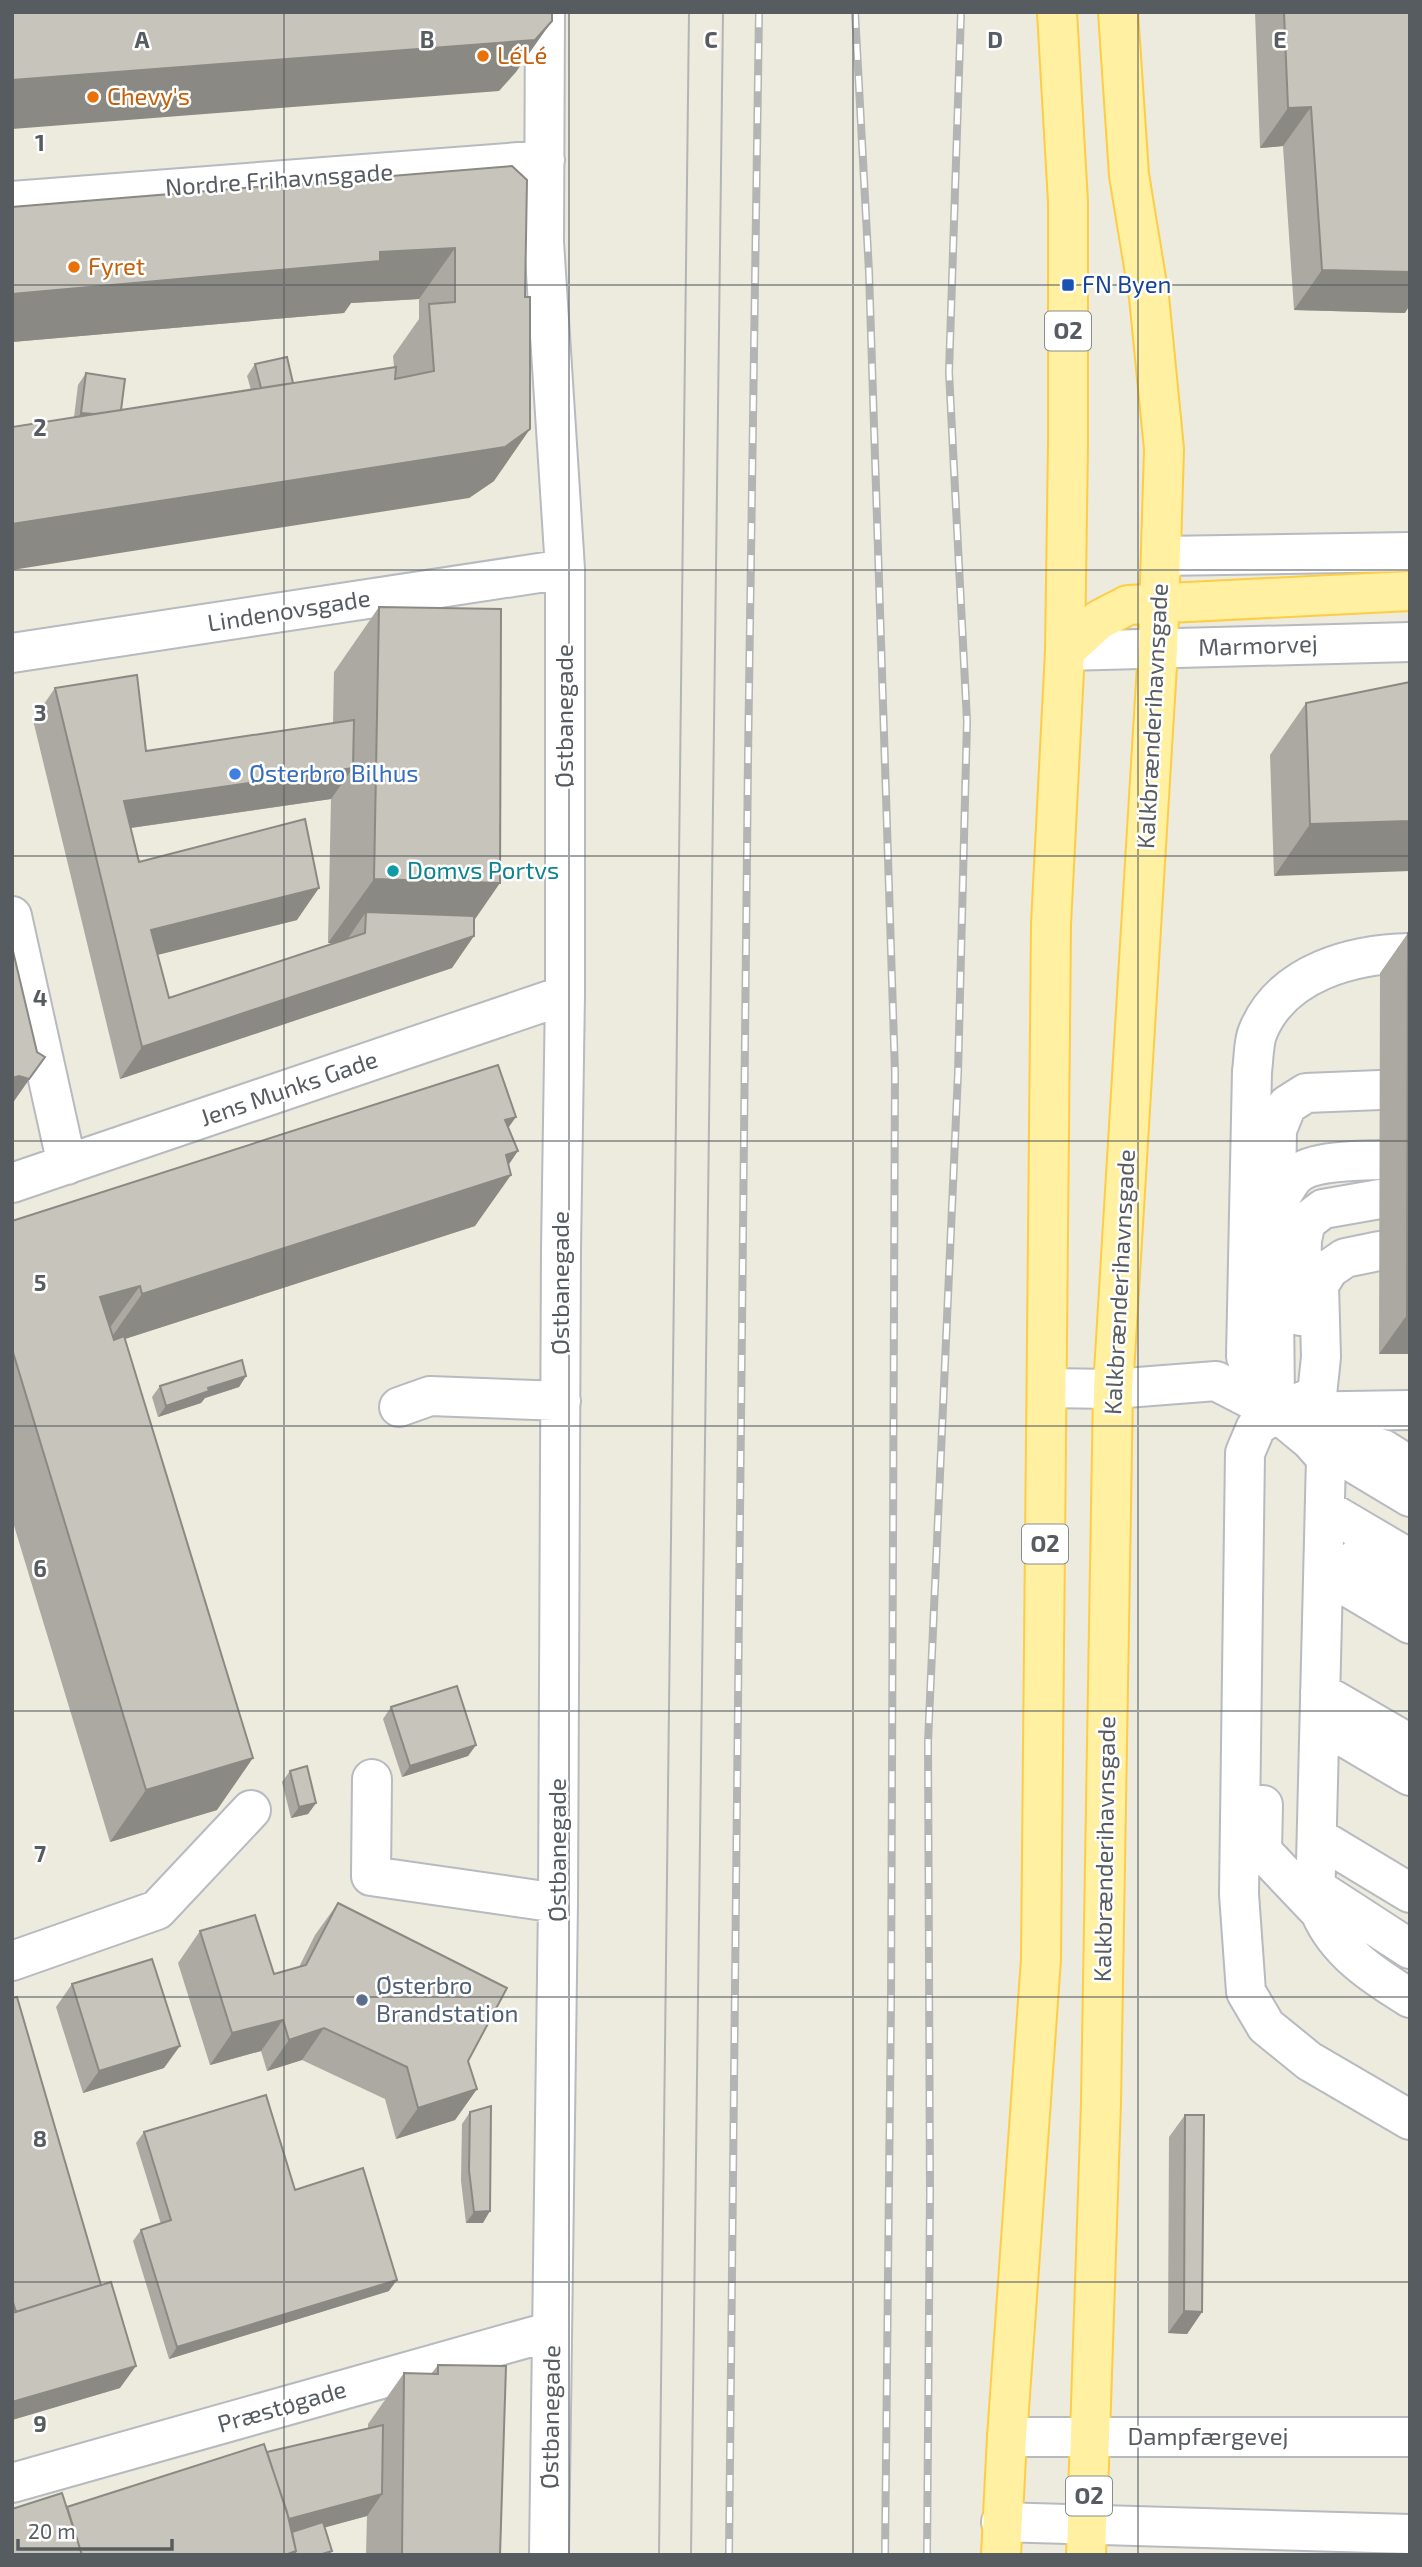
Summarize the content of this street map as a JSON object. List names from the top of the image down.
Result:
{
  "streets": {
    "main road": ["O2", "Kalkbrænderihavnsgade"],
    "street": [
      "Nordre Frihavnsgade",
      "Lindenovsgade",
      "Marmorvej",
      "Østbanegade",
      "Jens Munks Gade",
      "Præstøgade",
      "Dampfærgevej"
    ]
  },
  "crossings": [
    ["Nordre Frihavnsgade", "Østbanegade"],
    ["O2", "Marmorvej"],
    ["O2", "Dampfærgevej"],
    ["Lindenovsgade", "Østbanegade"],
    ["Marmorvej", "Kalkbrænderihavnsgade"],
    ["Østbanegade", "Jens Munks Gade"],
    ["Østbanegade", "Præstøgade"],
    ["Kalkbrænderihavnsgade", "Dampfærgevej"]
  ],
  "places": {
    "other": [
      "LéLé",
      "Chevy's",
      "Fyret",
      "Østerbro Bilhus",
      "Domvs Portvs",
      "Østerbro Brandstation"
    ],
    "transit": ["FN Byen"]
  },
  "scale_bar": "20 m",
  "grid": {
    "columns": [
      "A",
      "B",
      "C",
      "D",
      "E"
    ],
    "rows": [
      "1",
      "2",
      "3",
      "4",
      "5",
      "6",
      "7",
      "8",
      "9"
    ]
  }
}
